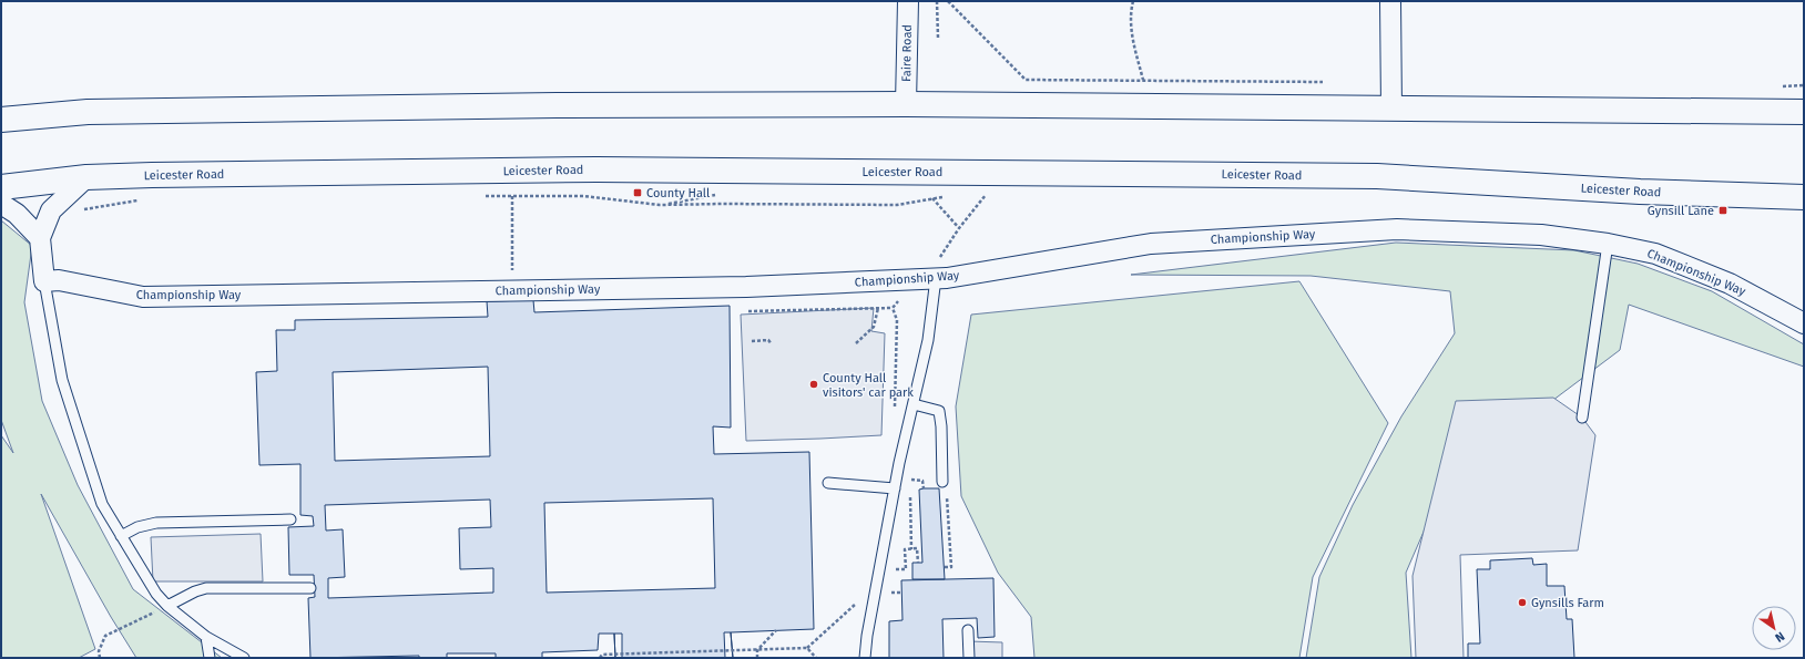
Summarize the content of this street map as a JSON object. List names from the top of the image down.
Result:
{
  "streets": {
    "highway": ["Leicester Road"],
    "street": ["Faire Road", "Championship Way"]
  },
  "places": {
    "transit": ["County Hall", "Gynsill Lane"],
    "other": ["County Hall visitors' car park", "Gynsills Farm"]
  },
  "north": "bottom right"
}
